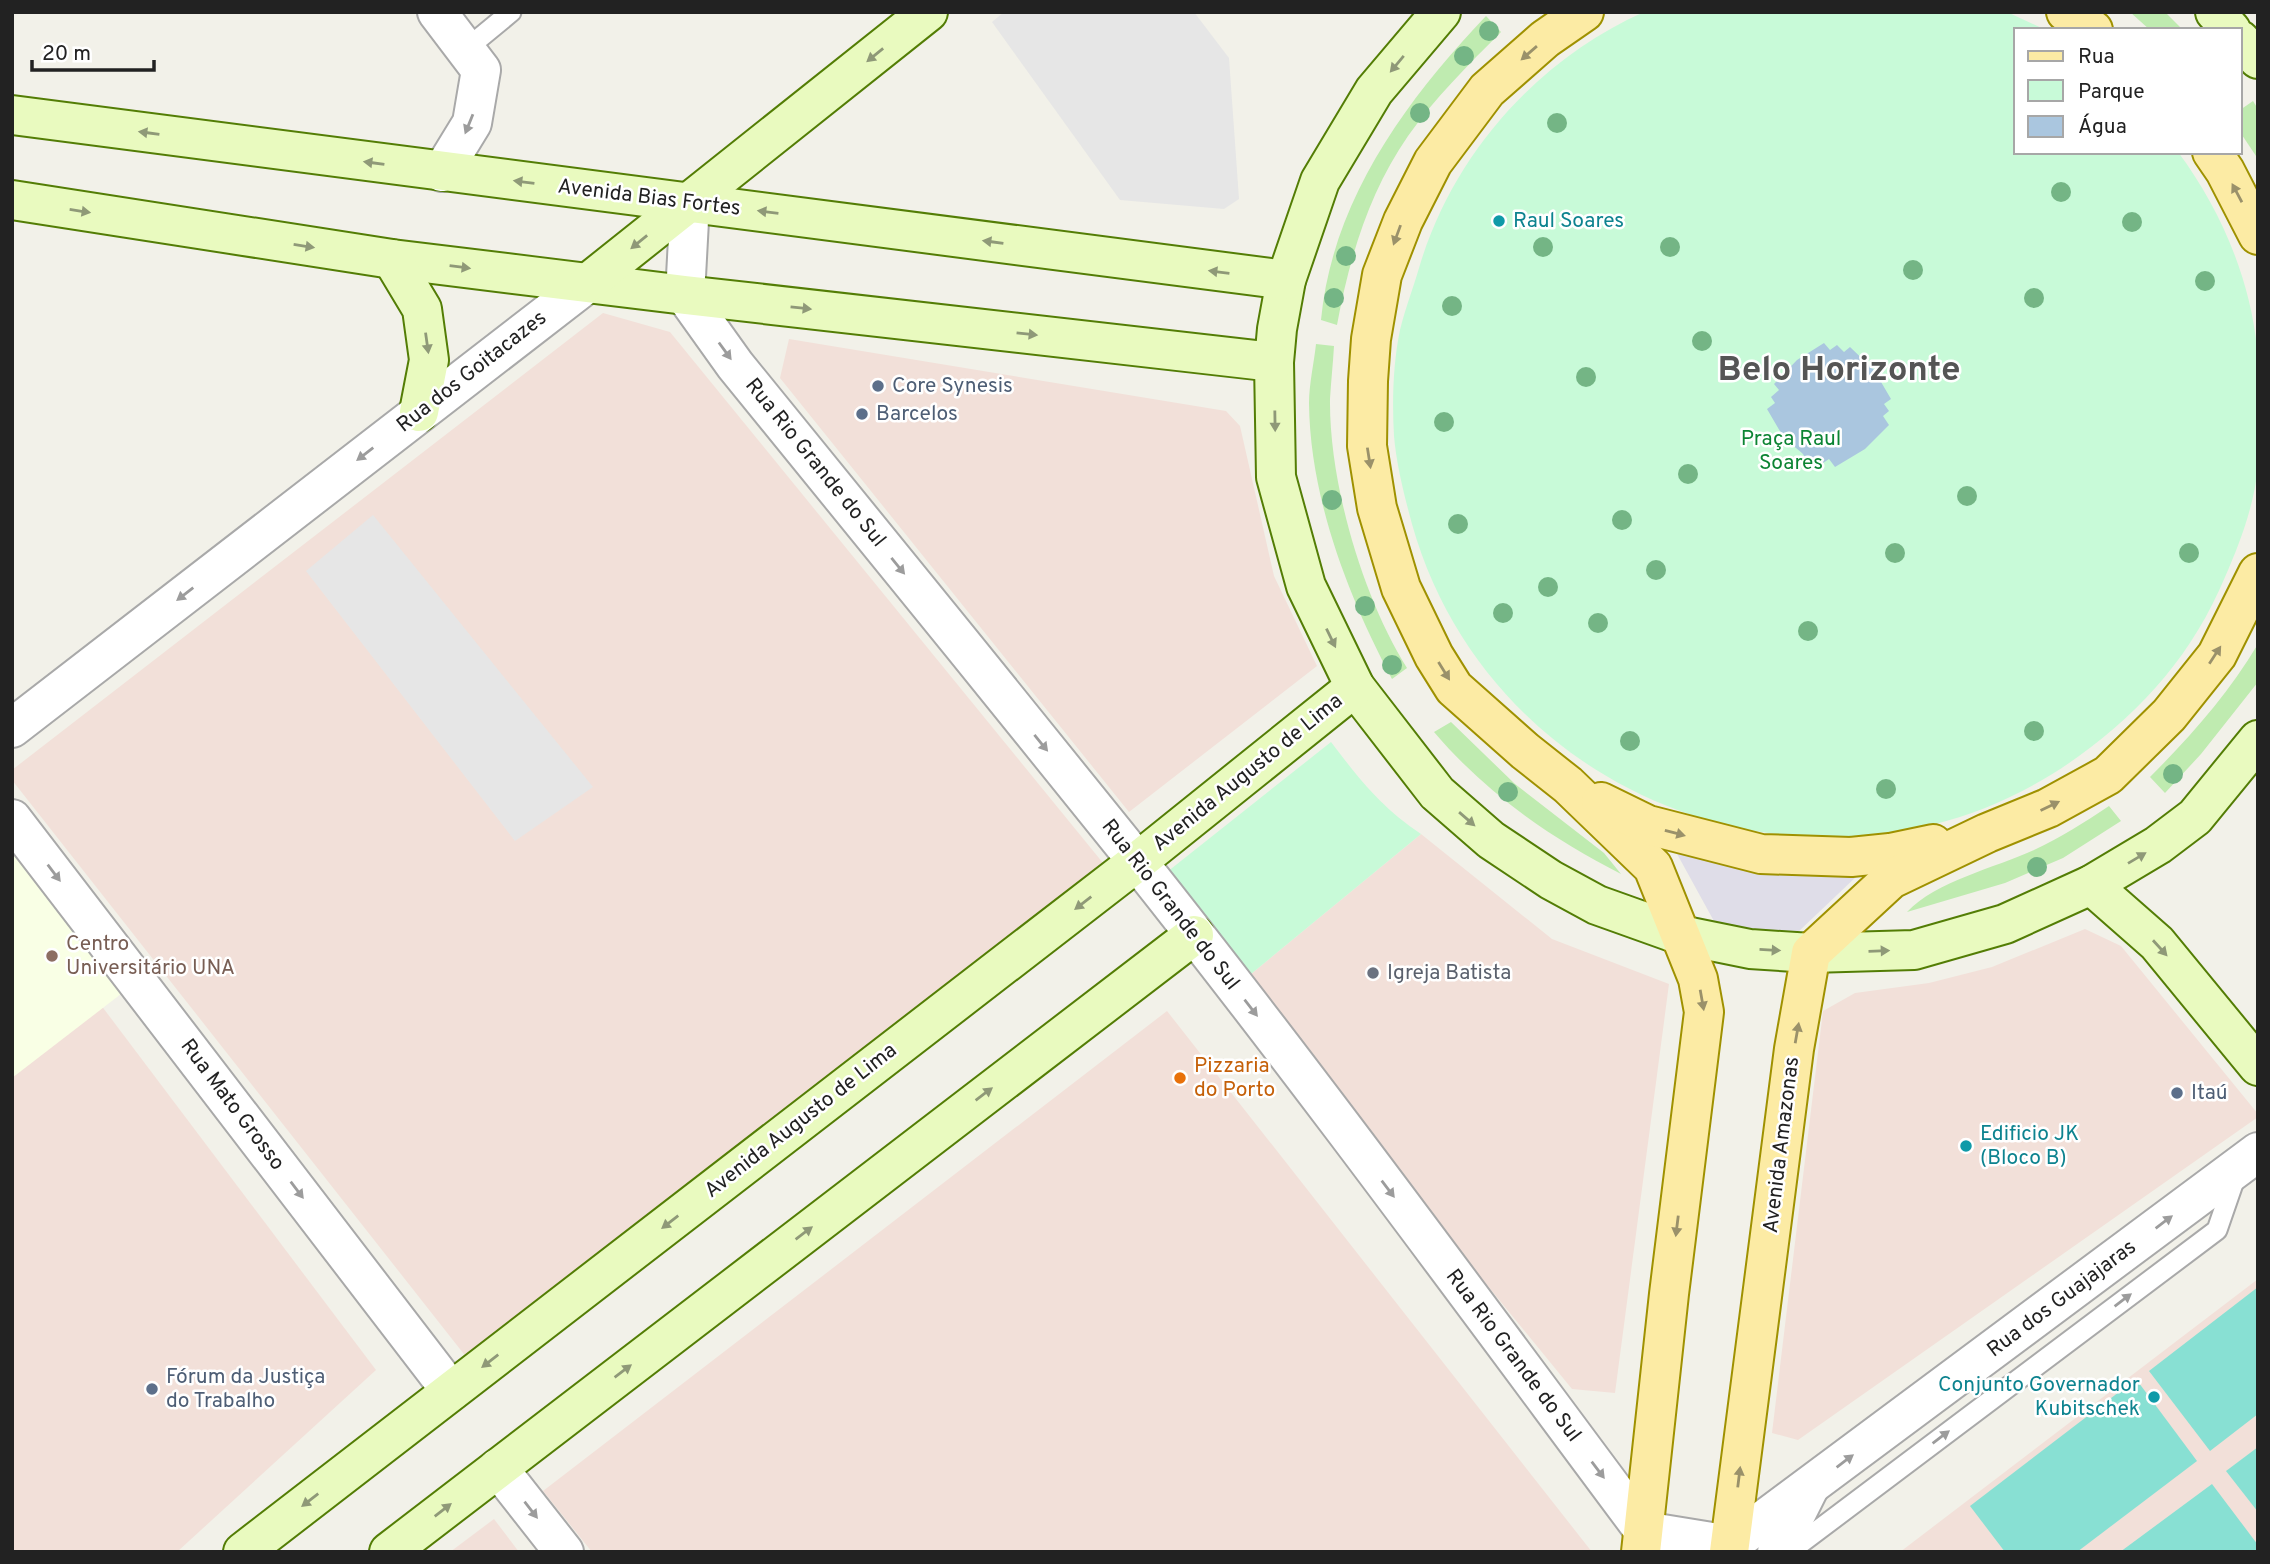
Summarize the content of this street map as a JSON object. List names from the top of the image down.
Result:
{
  "streets": {
    "main road": [
      "Avenida Bias Fortes",
      "Rua dos Goitacazes",
      "Avenida Augusto de Lima",
      "Avenida Amazonas"
    ],
    "street": ["Rua Rio Grande do Sul", "Rua Mato Grosso", "Rua dos Guajajaras"]
  },
  "crossings": [
    ["Avenida Bias Fortes", "Rua dos Goitacazes"],
    ["Rua Rio Grande do Sul", "Avenida Augusto de Lima"],
    ["Avenida Augusto de Lima", "Rua Mato Grosso"],
    ["Avenida Amazonas", "Rua dos Guajajaras"]
  ],
  "one_way": [
    "Rua dos Goitacazes",
    "Rua Rio Grande do Sul",
    "Rua Mato Grosso",
    "Rua dos Guajajaras"
  ],
  "districts": ["Belo Horizonte"],
  "parks": ["Praça Raul Soares"],
  "places": [
    "Raul Soares",
    "Core Synesis",
    "Barcelos",
    "Centro Universitário UNA",
    "Igreja Batista",
    "Pizzaria do Porto",
    "Itaú",
    "Edificio JK (Bloco B)",
    "Fórum da Justiça do Trabalho",
    "Conjunto Governador Kubitschek"
  ],
  "legend": ["Rua", "Parque", "Água"],
  "scale_bar": "20 m"
}
